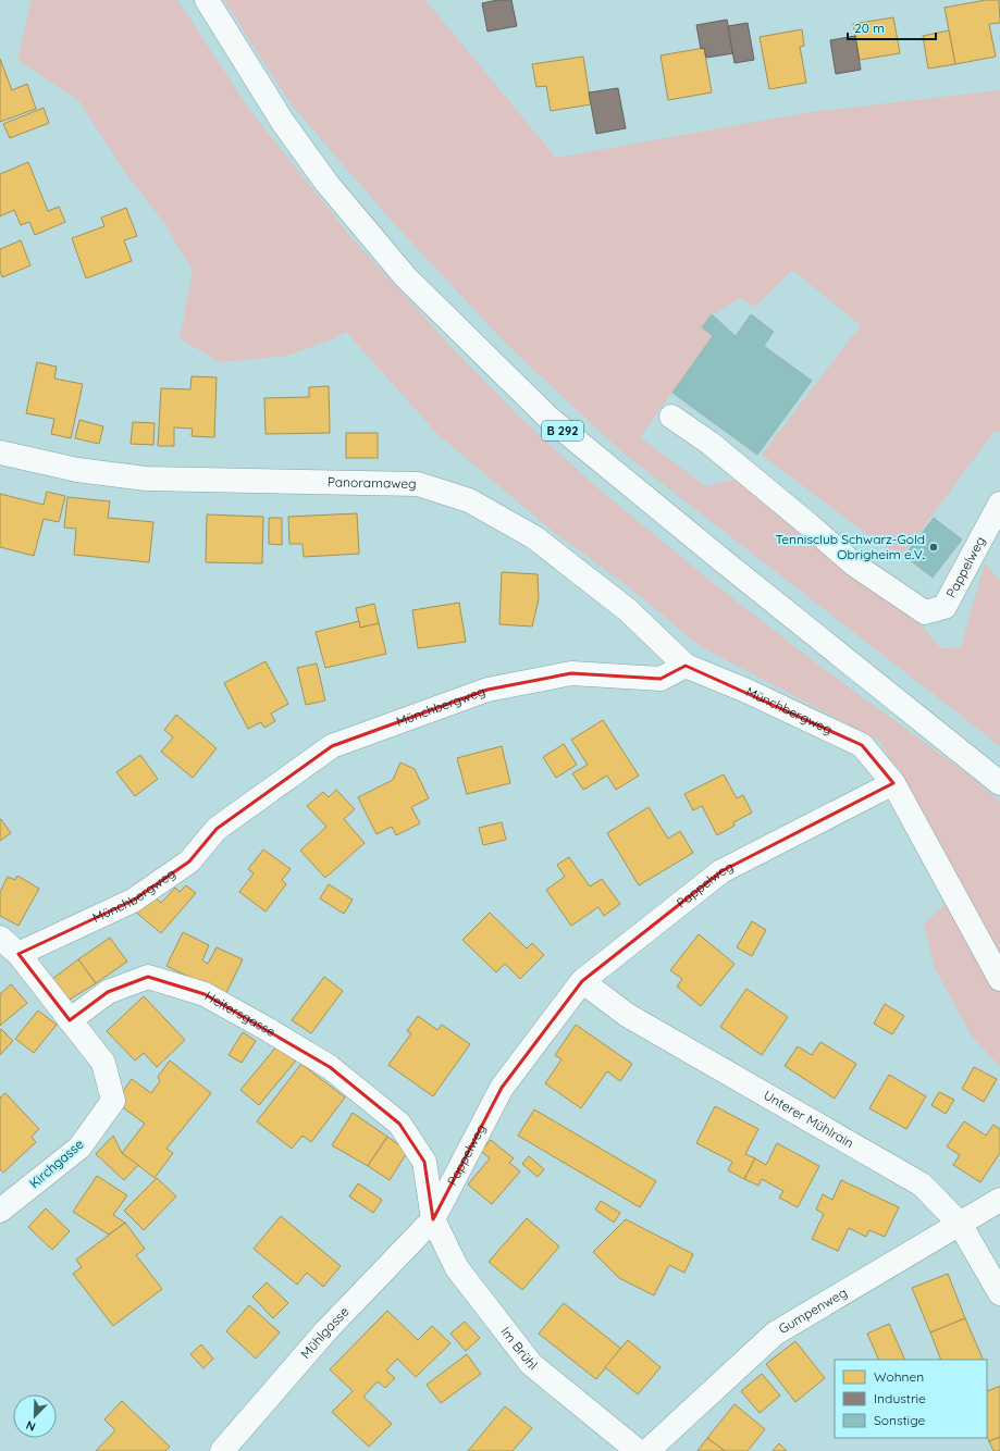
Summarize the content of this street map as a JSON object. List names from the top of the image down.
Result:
{
  "streets": {
    "main road": [
      "B 292",
      "Panoramaweg",
      "Pappelweg",
      "Münchbergweg",
      "Heitersgasse",
      "Unterer Mühlrain",
      "Kirchgasse",
      "Gumpenweg",
      "Mühlgasse",
      "Im Brühl"
    ]
  },
  "crossings": [
    ["Panoramaweg", "Münchbergweg"],
    ["Pappelweg", "Münchbergweg"],
    ["Pappelweg", "Heitersgasse"],
    ["Pappelweg", "Unterer Mühlrain"],
    ["Pappelweg", "Mühlgasse"],
    ["Pappelweg", "Im Brühl"],
    ["Heitersgasse", "Kirchgasse"],
    ["Heitersgasse", "Mühlgasse"],
    ["Heitersgasse", "Im Brühl"],
    ["Unterer Mühlrain", "Gumpenweg"],
    ["Mühlgasse", "Im Brühl"]
  ],
  "places": ["Tennisclub Schwarz-Gold Obrigheim e.V."],
  "legend": ["Wohnen", "Industrie", "Sonstige"],
  "scale_bar": "20 m",
  "north": "bottom left"
}
